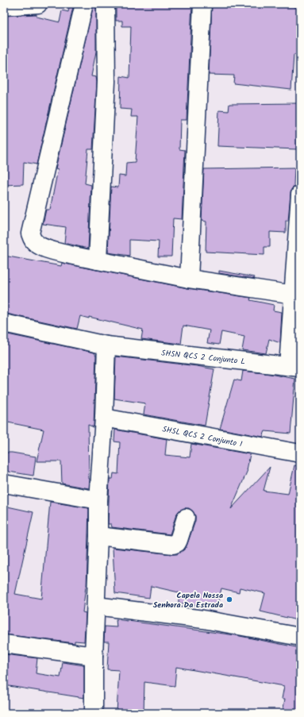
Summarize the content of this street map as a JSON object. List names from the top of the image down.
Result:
{
  "streets": {
    "street": ["SHSN QCS 2 Conjunto L", "SHSL QCS 2 Conjunto I"]
  },
  "places": ["Capela Nossa Senhora Da Estrada"]
}
